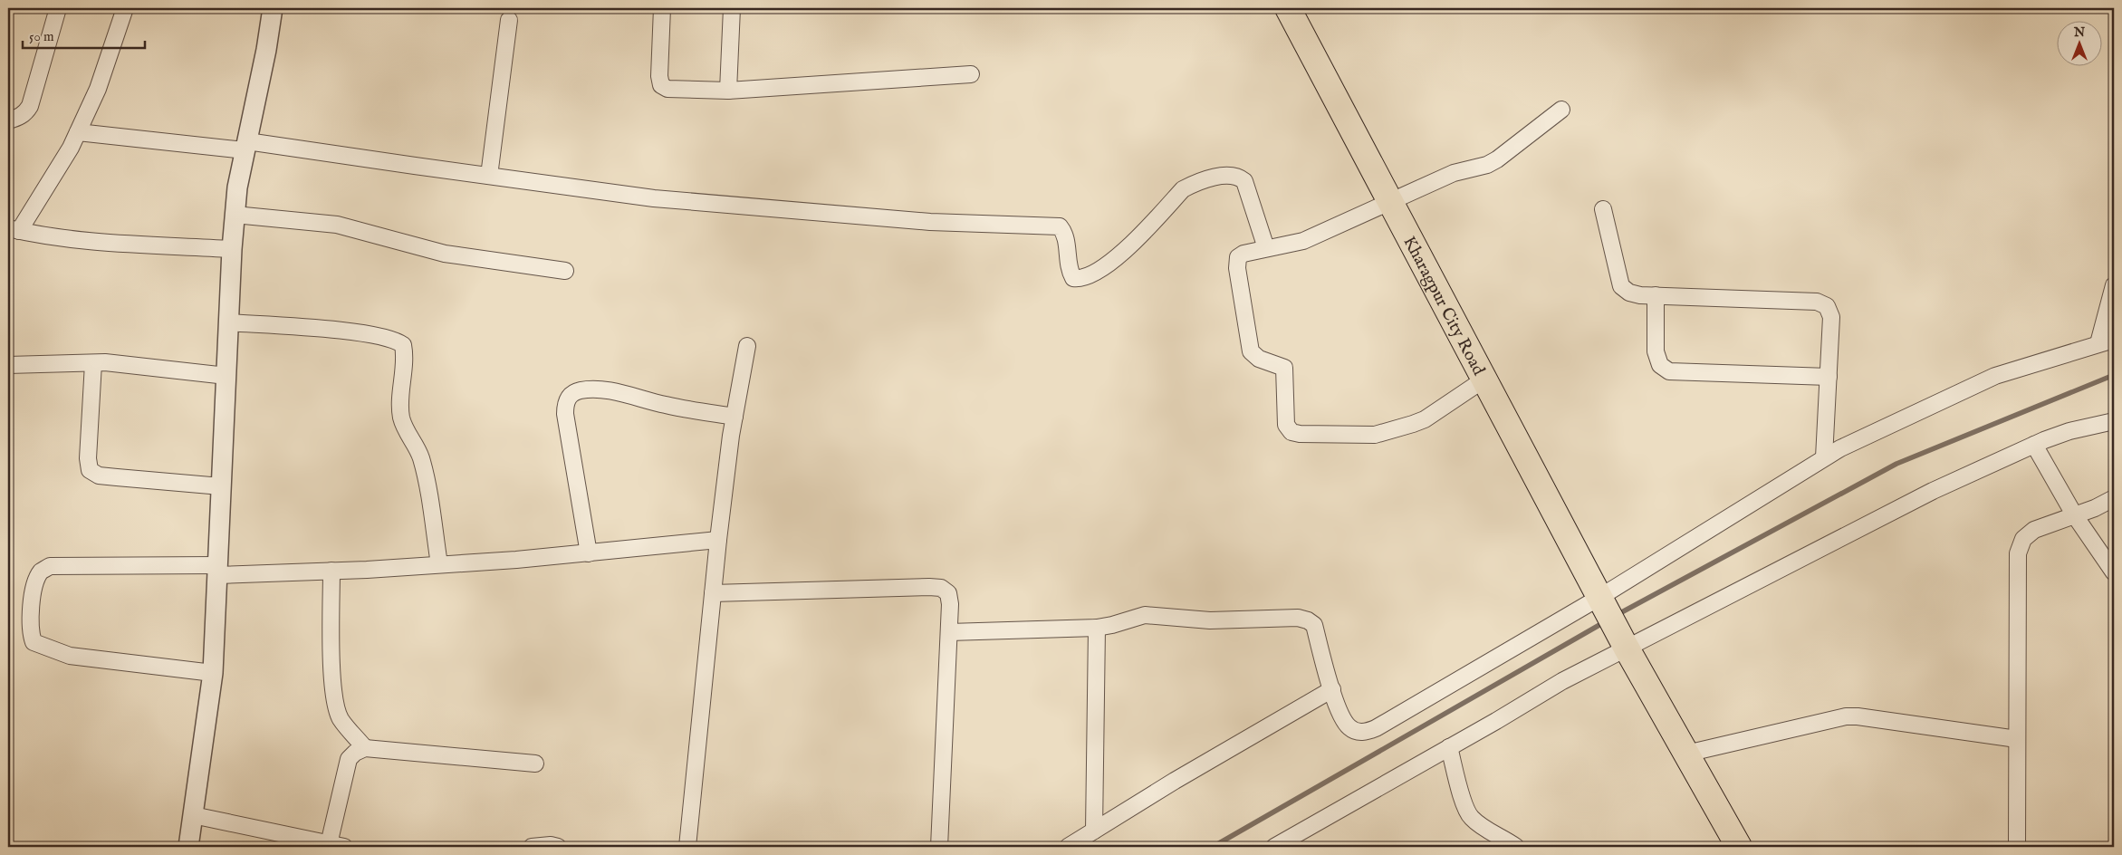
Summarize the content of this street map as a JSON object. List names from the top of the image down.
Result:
{
  "streets": {
    "main road": ["Kharagpur City Road"]
  },
  "scale_bar": "50 m",
  "north": "top"
}
